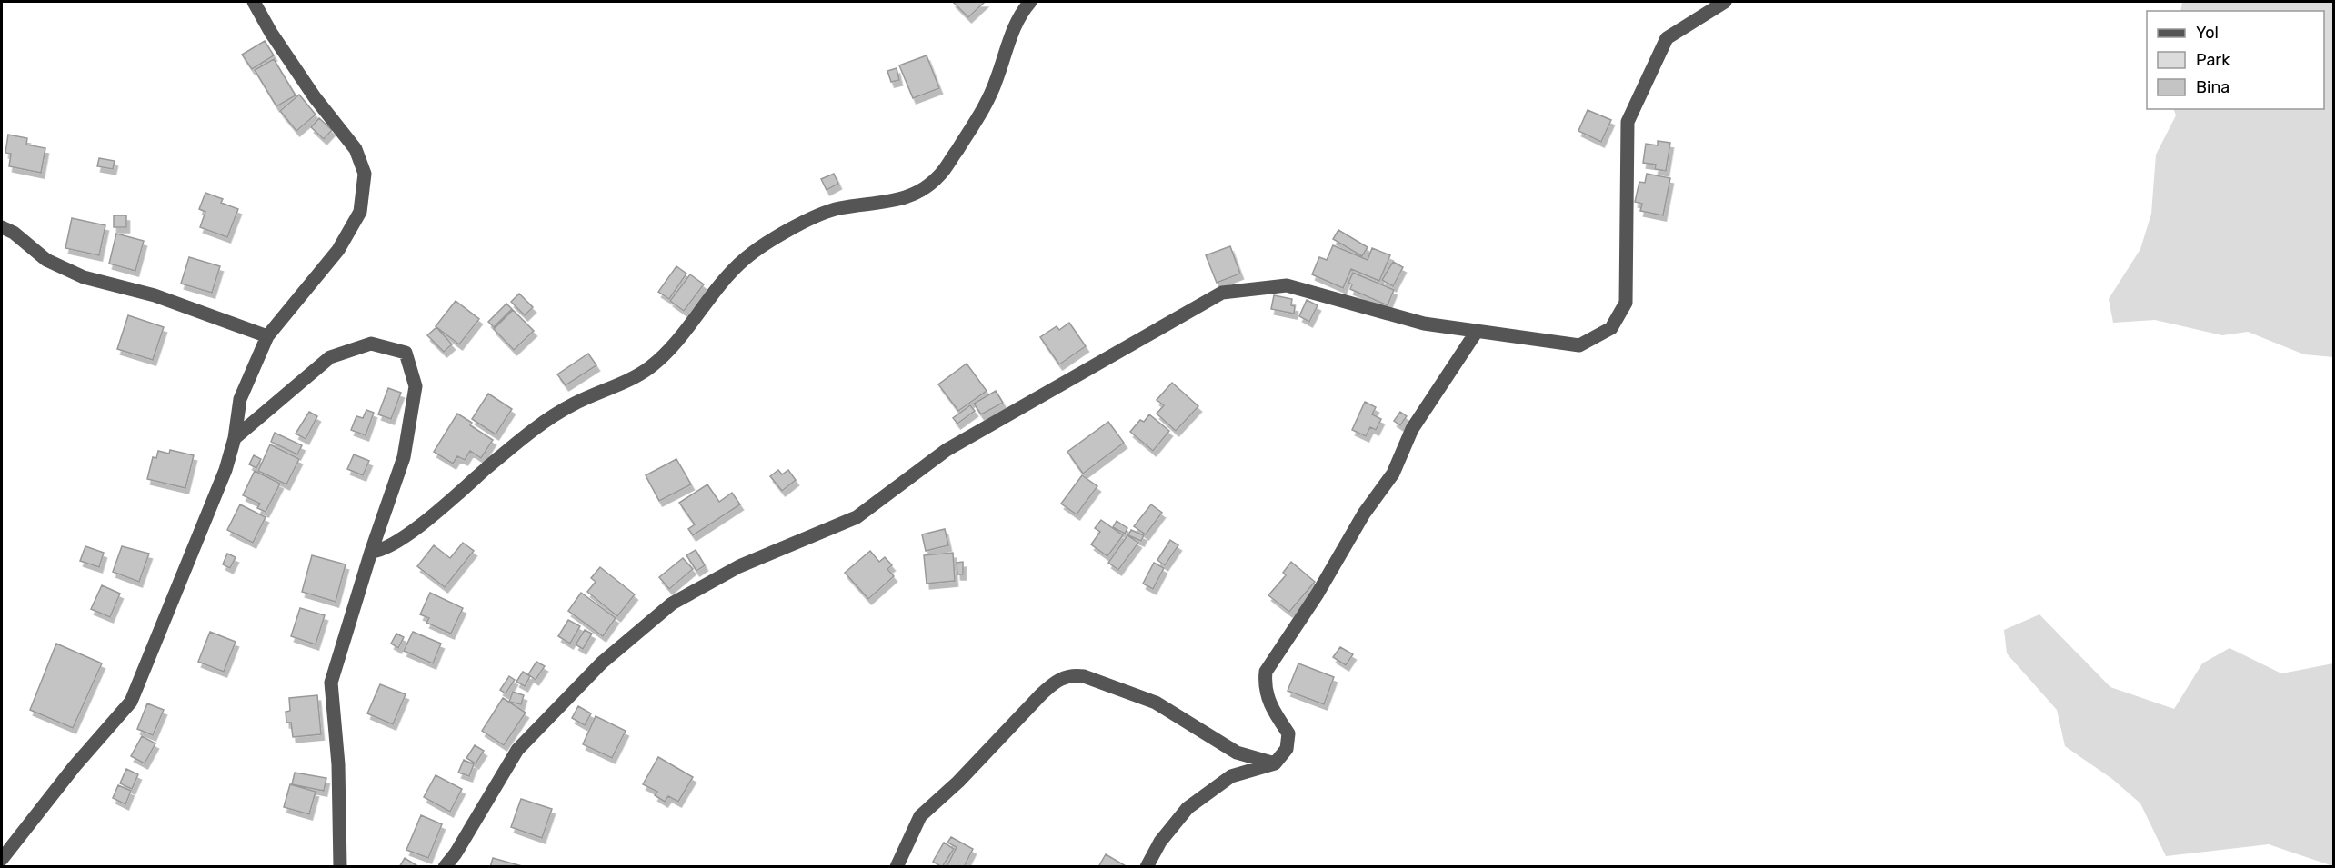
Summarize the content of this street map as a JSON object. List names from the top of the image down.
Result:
{
  "legend": ["Yol", "Park", "Bina"]
}
